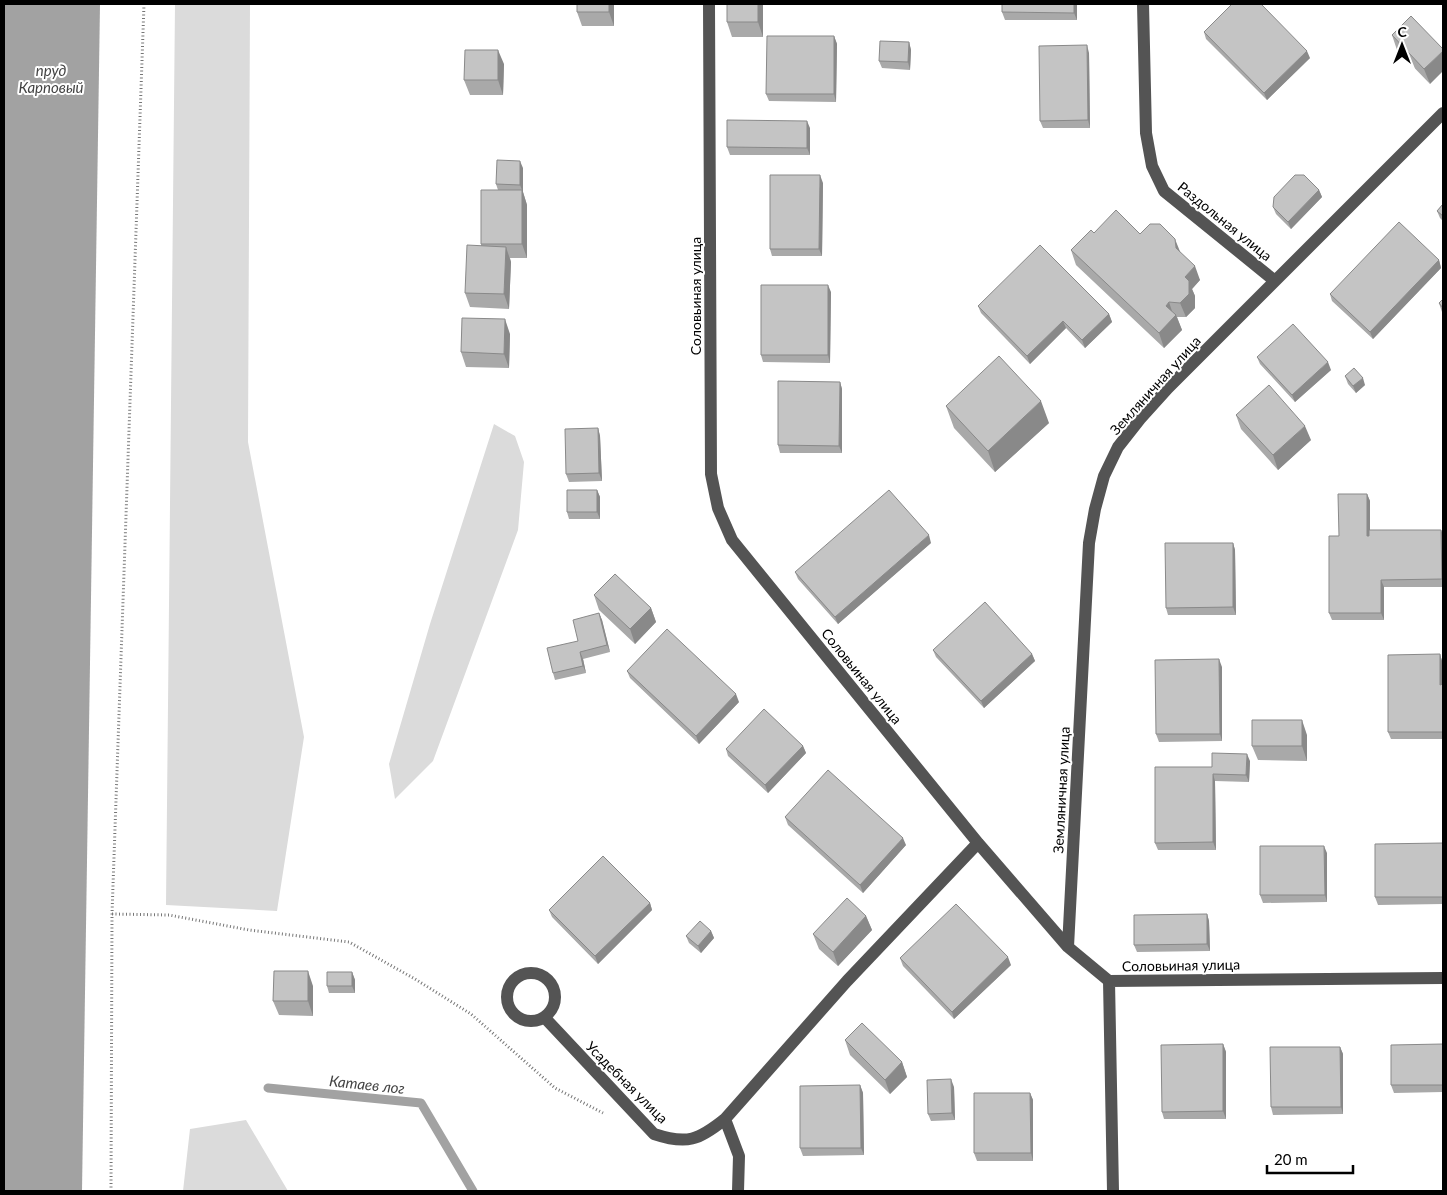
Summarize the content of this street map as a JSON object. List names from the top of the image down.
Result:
{
  "streets": {
    "street": [
      "Раздольная улица",
      "Соловьиная улица",
      "Земляничная улица",
      "Усадебная улица"
    ]
  },
  "crossings": [
    ["Раздольная улица", "Земляничная улица"],
    ["Соловьиная улица", "Земляничная улица"],
    ["Соловьиная улица", "Усадебная улица"]
  ],
  "water": ["пруд Карповый", "Катаев лог"],
  "scale_bar": "20 m",
  "north": "top"
}
